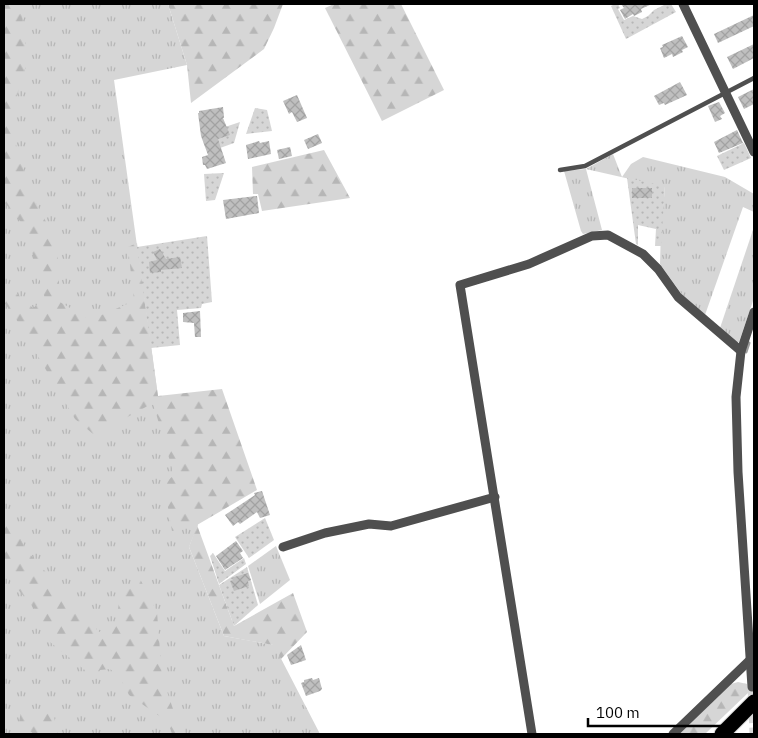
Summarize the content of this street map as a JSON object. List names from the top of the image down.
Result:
{
  "scale_bar": "100 m"
}
